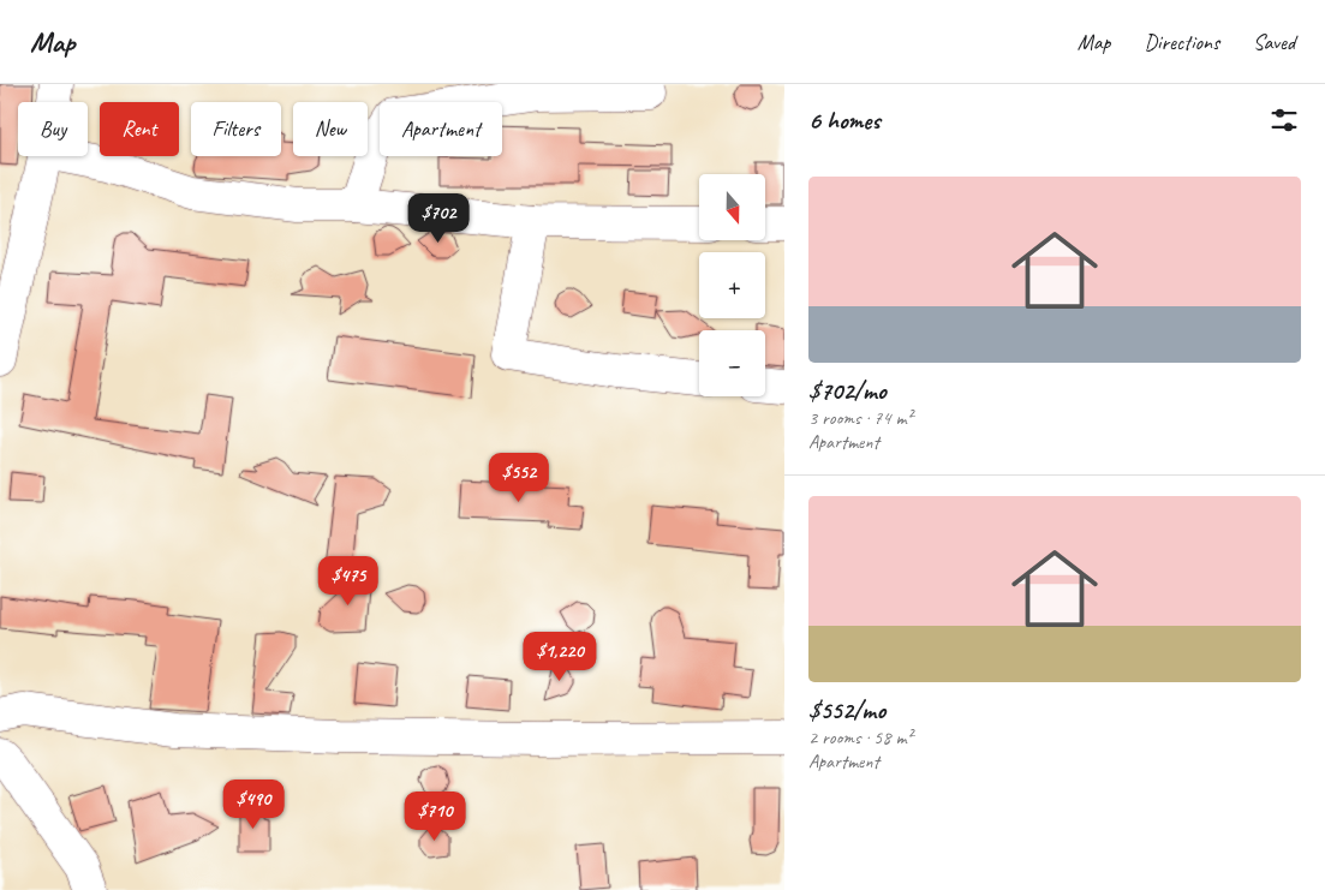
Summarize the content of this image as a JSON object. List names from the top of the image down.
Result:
{
  "north": "bottom",
  "page": {
    "header": "Map",
    "nav": ["Map", "Directions", "Saved"],
    "heading": "6 homes",
    "chip": [
      "Buy",
      "Rent",
      "Filters",
      "New",
      "Apartment"
    ],
    "list": [
      {
        "name": "$702/mo",
        "note": "3 rooms · 74 m² · Apartment"
      },
      {
        "name": "$552/mo",
        "note": "2 rooms · 58 m² · Apartment"
      }
    ],
    "map_buttons": ["+", "−"],
    "price": [
      "$702",
      "$552",
      "$475",
      "$1,220",
      "$490",
      "$710"
    ]
  }
}
